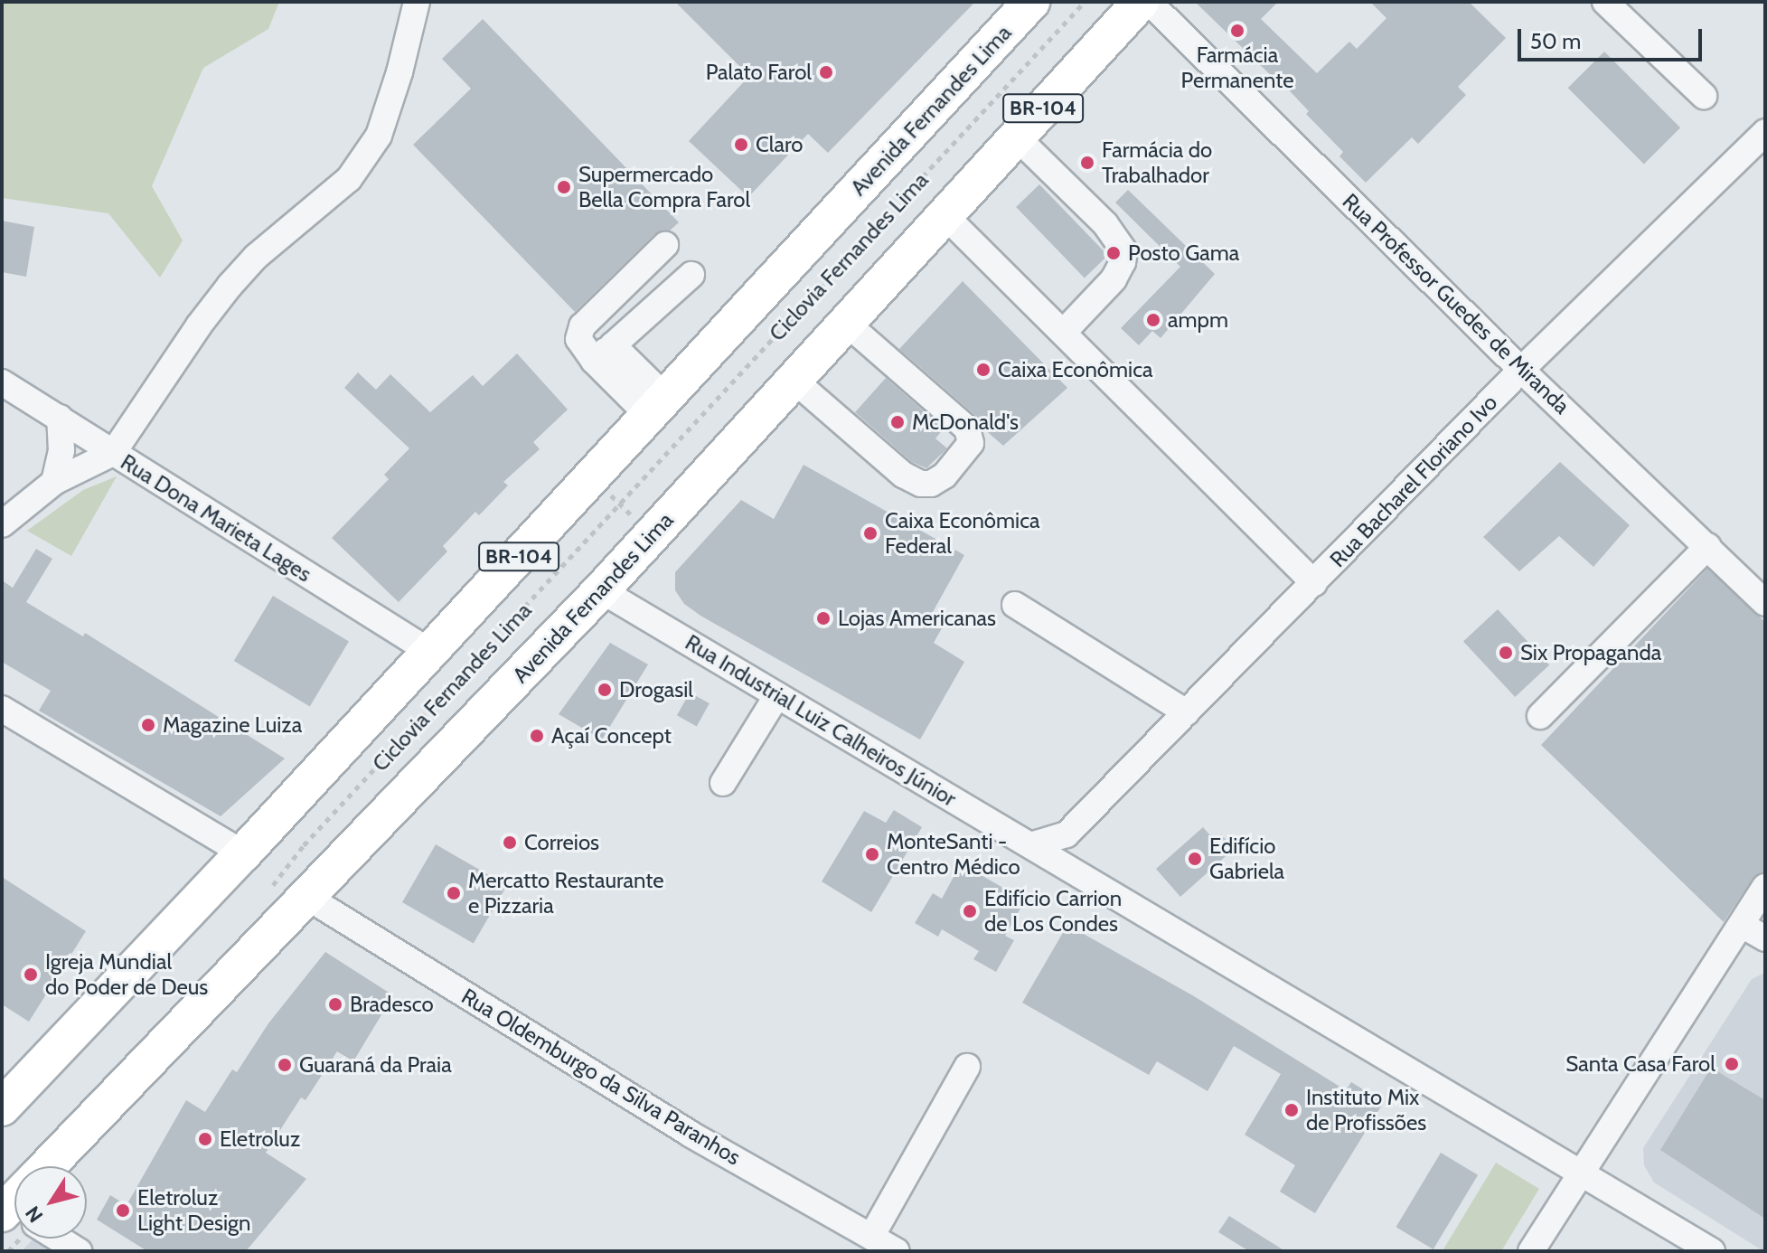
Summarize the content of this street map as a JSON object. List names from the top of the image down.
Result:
{
  "streets": {
    "highway": ["BR-104", "Avenida Fernandes Lima"],
    "street": [
      "Rua Professor Guedes de Miranda",
      "Rua Bacharel Floriano Ivo",
      "Rua Dona Marieta Lages",
      "Rua Industrial Luiz Calheiros Júnior",
      "Rua Oldemburgo da Silva Paranhos"
    ],
    "path": ["Ciclovia Fernandes Lima"]
  },
  "crossings": [
    ["Avenida Fernandes Lima", "Rua Dona Marieta Lages"],
    ["Avenida Fernandes Lima", "Rua Industrial Luiz Calheiros Júnior"],
    ["Avenida Fernandes Lima", "Rua Oldemburgo da Silva Paranhos"],
    ["Rua Professor Guedes de Miranda", "Rua Bacharel Floriano Ivo"],
    ["Rua Bacharel Floriano Ivo", "Rua Industrial Luiz Calheiros Júnior"]
  ],
  "places": [
    "Farmácia Permanente",
    "Palato Farol",
    "Claro",
    "Farmácia do Trabalhador",
    "Supermercado Bella Compra Farol",
    "Posto Gama",
    "ampm",
    "Caixa Econômica",
    "McDonald's",
    "Caixa Econômica Federal",
    "Lojas Americanas",
    "Six Propaganda",
    "Drogasil",
    "Magazine Luiza",
    "Açaí Concept",
    "Correios",
    "MonteSanti - Centro Médico",
    "Edifício Gabriela",
    "Mercatto Restaurante e Pizzaria",
    "Edifício Carrion de Los Condes",
    "Igreja Mundial do Poder de Deus",
    "Bradesco",
    "Santa Casa Farol",
    "Guaraná da Praia",
    "Instituto Mix de Profissões",
    "Eletroluz",
    "Eletroluz Light Design"
  ],
  "scale_bar": "50 m",
  "north": "bottom left"
}
